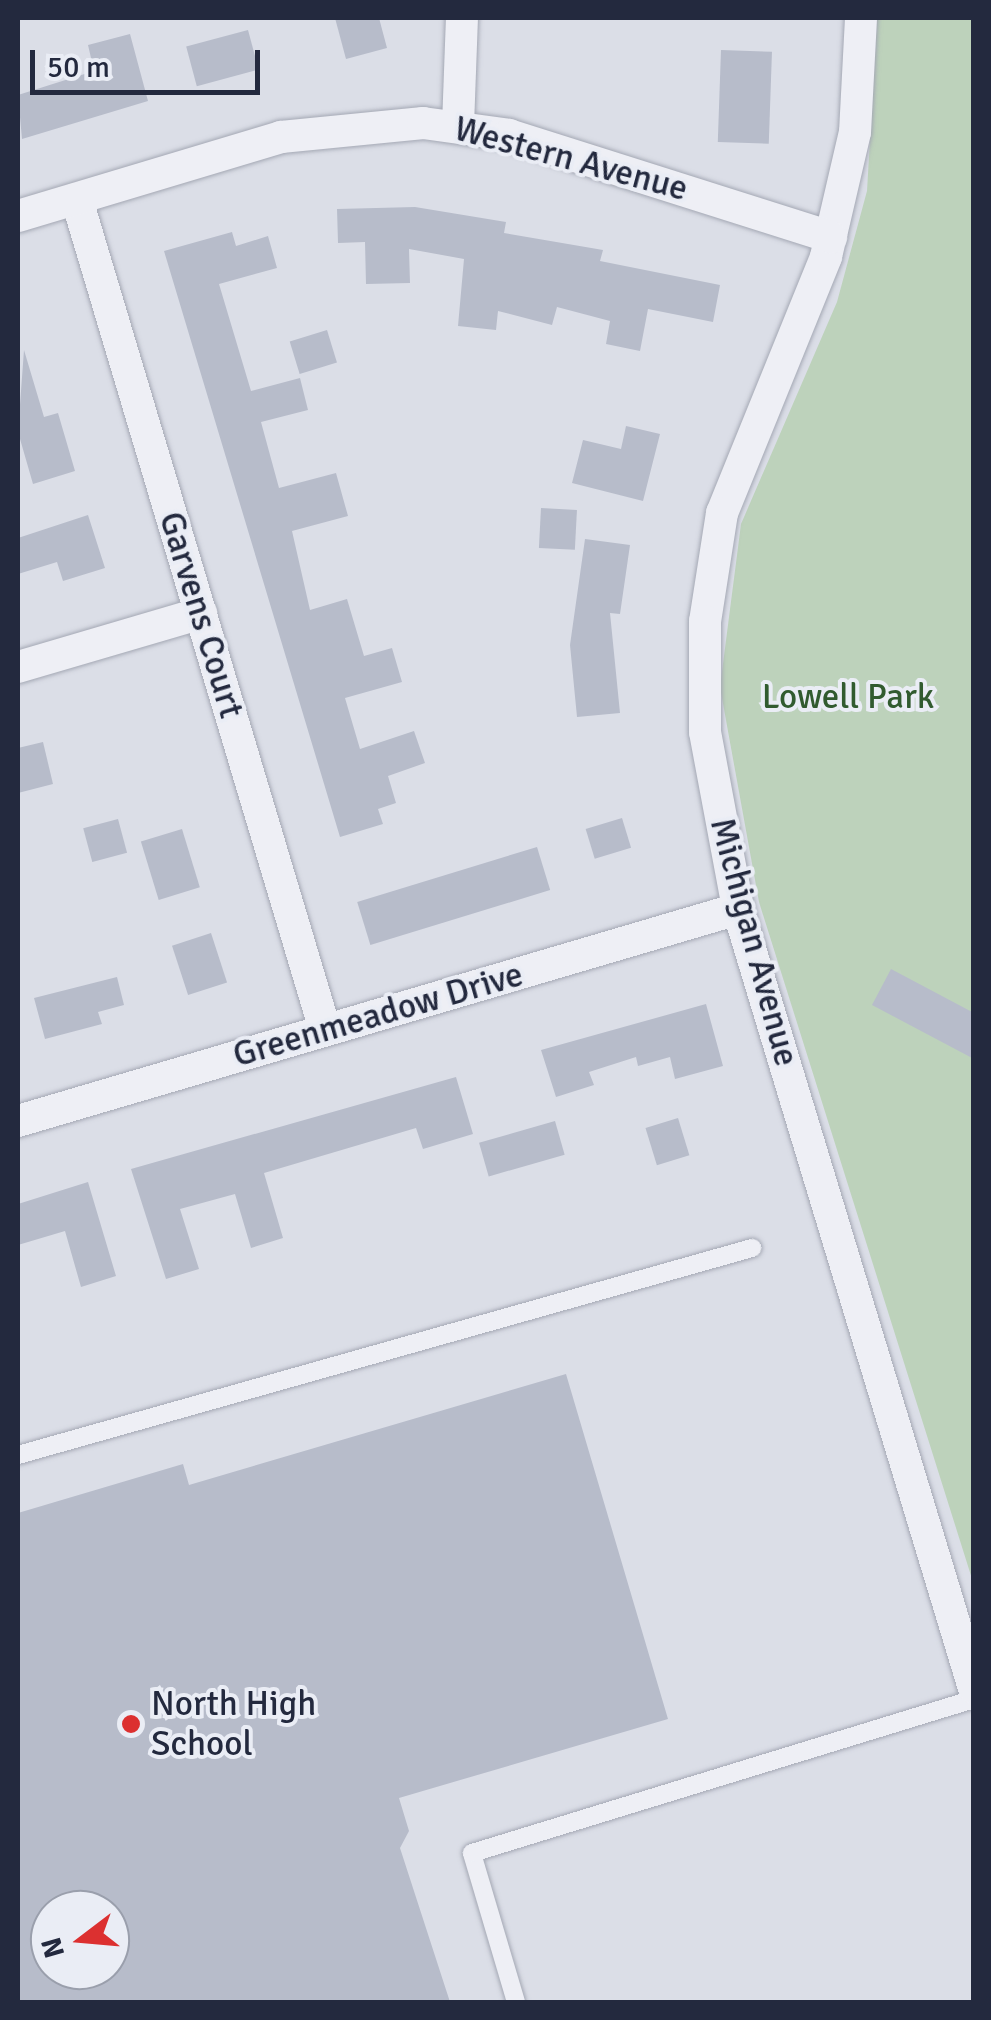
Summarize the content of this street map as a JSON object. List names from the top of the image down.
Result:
{
  "streets": {
    "street": [
      "Western Avenue",
      "Garvens Court",
      "Michigan Avenue",
      "Greenmeadow Drive"
    ]
  },
  "crossings": [
    ["Western Avenue", "Garvens Court"],
    ["Western Avenue", "Michigan Avenue"],
    ["Garvens Court", "Greenmeadow Drive"],
    ["Michigan Avenue", "Greenmeadow Drive"]
  ],
  "parks": ["Lowell Park"],
  "places": ["North High School"],
  "scale_bar": "50 m",
  "north": "left"
}
